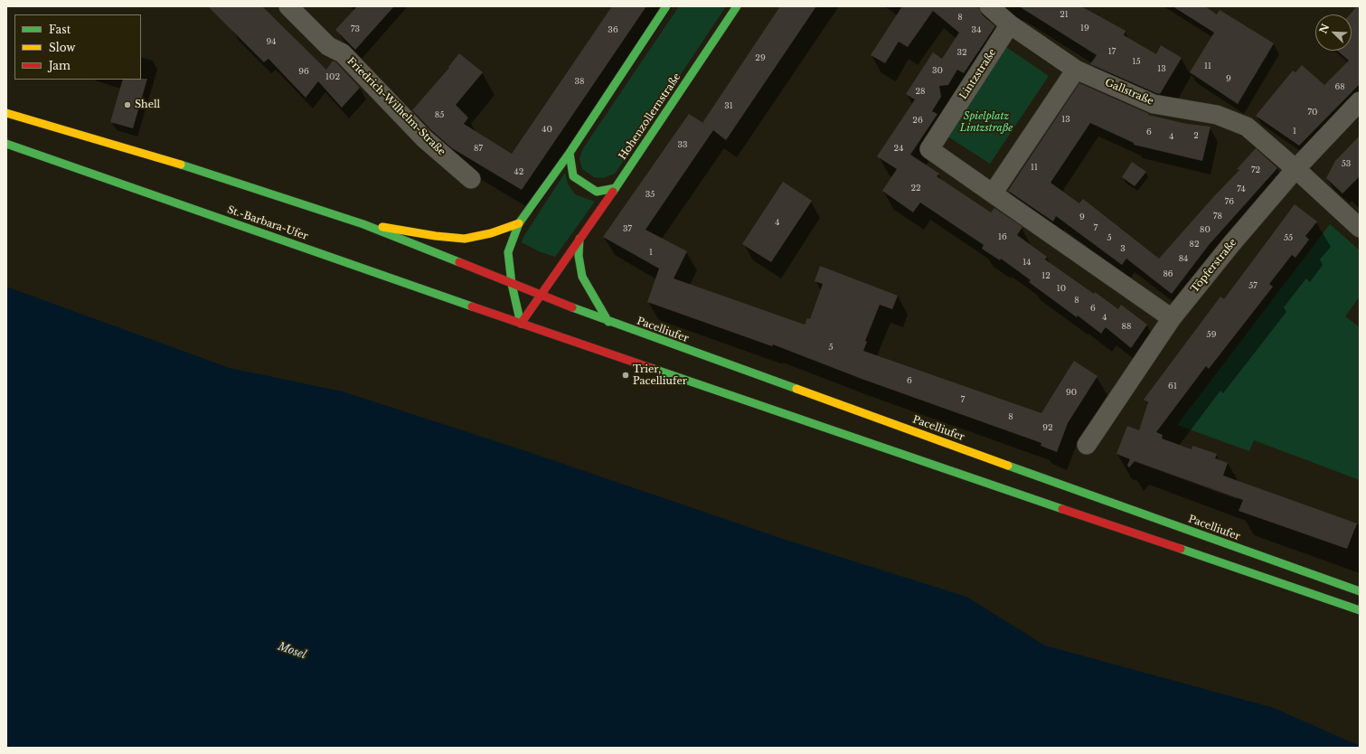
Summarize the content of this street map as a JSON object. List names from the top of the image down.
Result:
{
  "streets": {
    "main road": ["Hohenzollernstraße", "St.-Barbara-Ufer", "Pacelliufer"],
    "street": [
      "Lintzstraße",
      "Gallstraße",
      "Friedrich-Wilhelm-Straße",
      "Töpferstraße"
    ]
  },
  "crossings": [
    ["Lintzstraße", "Gallstraße"],
    ["Lintzstraße", "Töpferstraße"],
    ["Gallstraße", "Töpferstraße"],
    ["Hohenzollernstraße", "St.-Barbara-Ufer"],
    ["Hohenzollernstraße", "Pacelliufer"]
  ],
  "water": ["Mosel"],
  "parks": ["Spielplatz Lintzstraße"],
  "places": ["Shell", "Trier, Pacelliufer"],
  "house_numbers": [
    "21",
    "8",
    "19",
    "73",
    "36",
    "34",
    "94",
    "17",
    "32",
    "29",
    "15",
    "11",
    "13",
    "30",
    "96",
    "102",
    "9",
    "38",
    "68",
    "28",
    "31",
    "70",
    "85",
    "13",
    "26",
    "40",
    "1",
    "6",
    "2",
    "4",
    "33",
    "87",
    "24",
    "53",
    "11",
    "72",
    "42",
    "22",
    "74",
    "35",
    "76",
    "78",
    "9",
    "4",
    "7",
    "37",
    "80",
    "16",
    "5",
    "55",
    "82",
    "3",
    "1",
    "84",
    "14",
    "86",
    "12",
    "57",
    "10",
    "8",
    "6",
    "4",
    "88",
    "59",
    "5",
    "6",
    "61",
    "90",
    "7",
    "8",
    "92"
  ],
  "legend": ["Fast", "Slow", "Jam"],
  "north": "top left"
}
